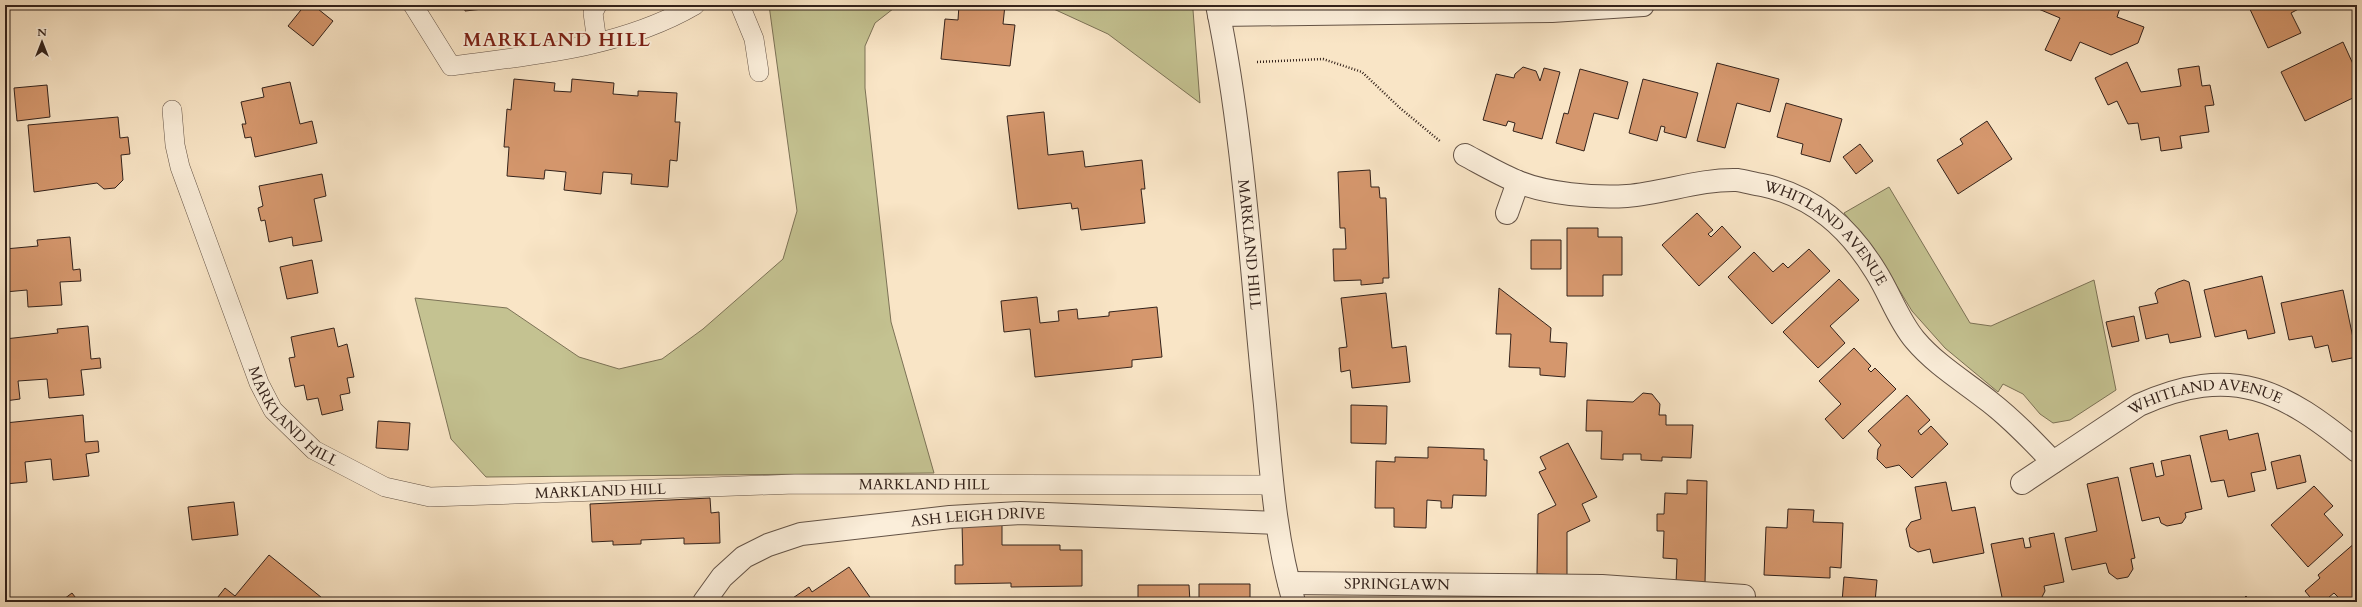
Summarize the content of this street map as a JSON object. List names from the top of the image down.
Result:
{
  "streets": {
    "street": [
      "WHITLAND AVENUE",
      "MARKLAND HILL",
      "ASH LEIGH DRIVE",
      "SPRINGLAWN"
    ]
  },
  "crossings": [
    ["MARKLAND HILL", "ASH LEIGH DRIVE"],
    ["MARKLAND HILL", "SPRINGLAWN"]
  ],
  "districts": ["MARKLAND HILL"],
  "north": "top"
}
